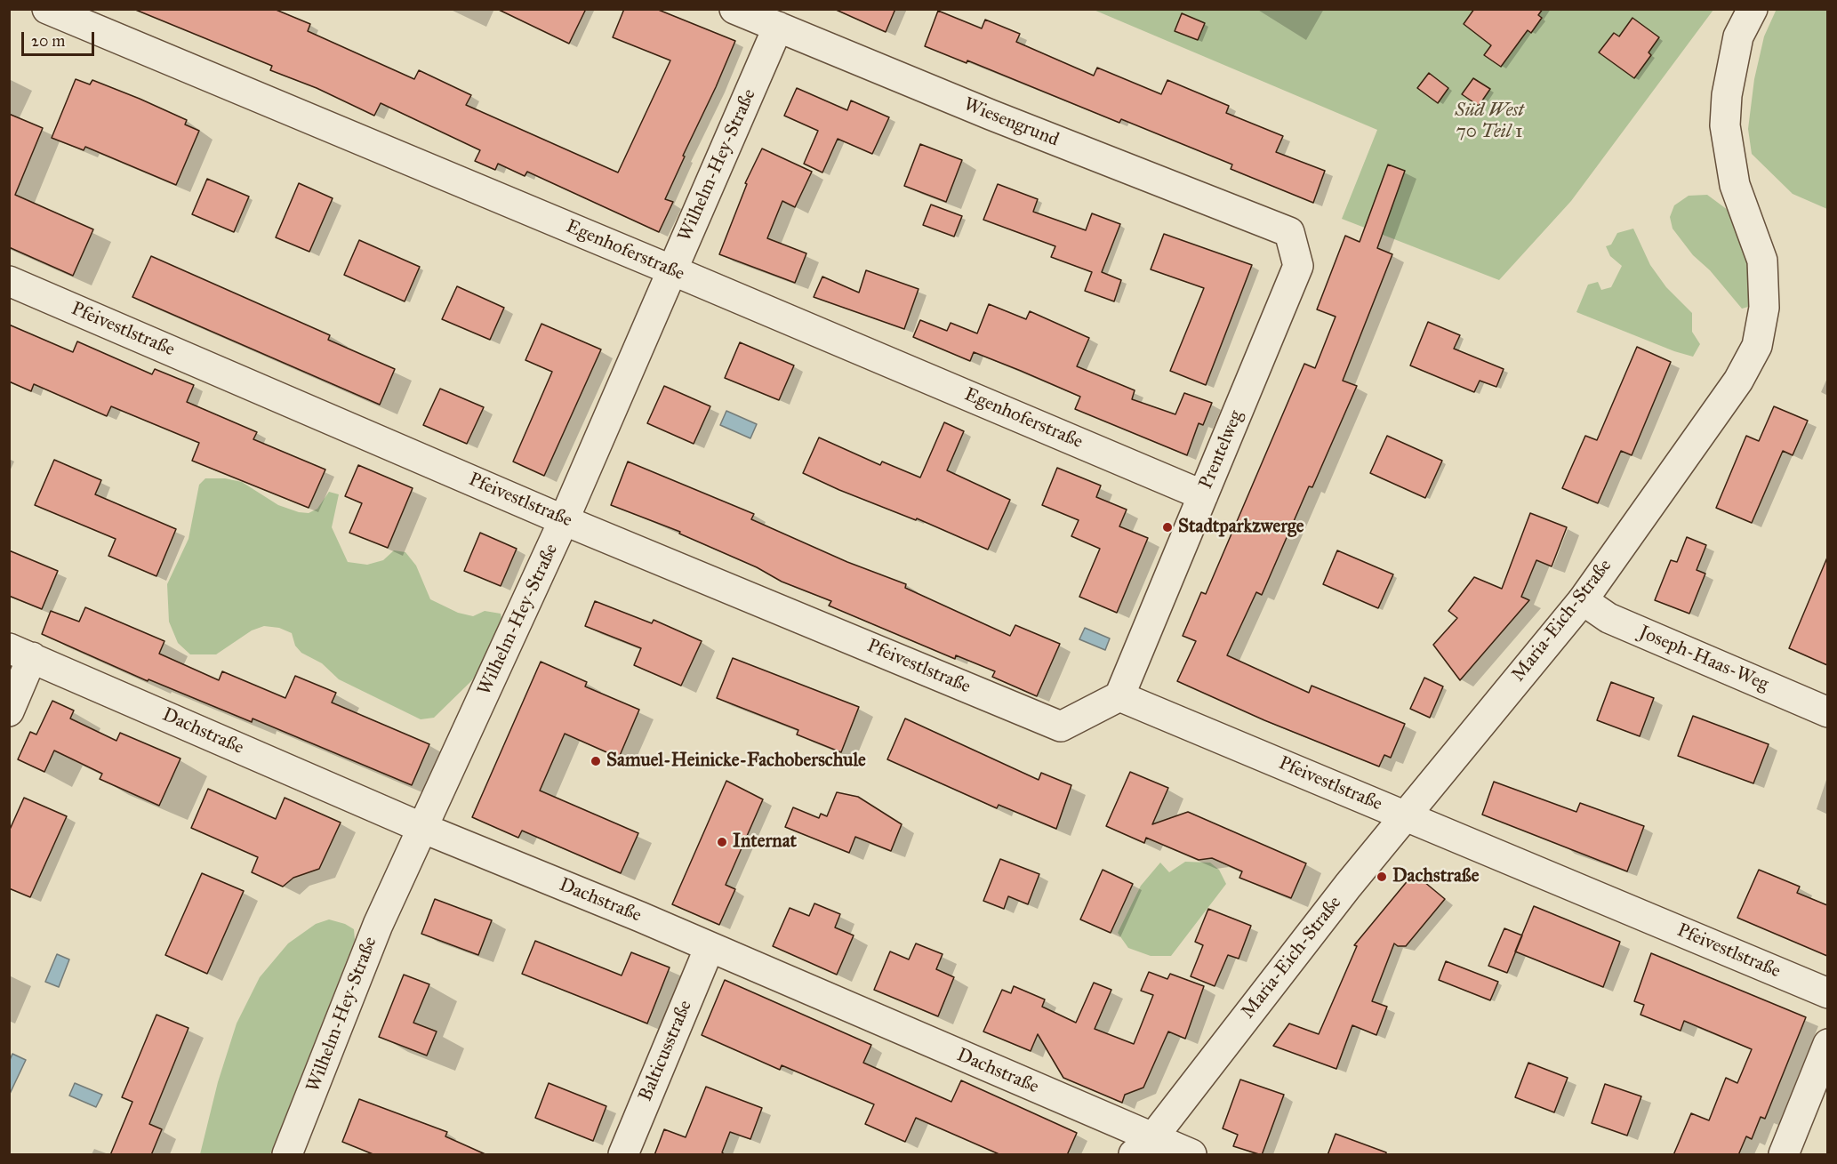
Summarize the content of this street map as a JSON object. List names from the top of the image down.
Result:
{
  "streets": {
    "street": [
      "Wiesengrund",
      "Wilhelm-Hey-Straße",
      "Egenhoferstraße",
      "Pfeivestlstraße",
      "Prentelweg",
      "Maria-Eich-Straße",
      "Joseph-Haas-Weg",
      "Dachstraße",
      "Balticusstraße"
    ]
  },
  "crossings": [
    ["Wiesengrund", "Wilhelm-Hey-Straße"],
    ["Wiesengrund", "Prentelweg"],
    ["Wilhelm-Hey-Straße", "Egenhoferstraße"],
    ["Wilhelm-Hey-Straße", "Pfeivestlstraße"],
    ["Wilhelm-Hey-Straße", "Dachstraße"],
    ["Egenhoferstraße", "Prentelweg"],
    ["Pfeivestlstraße", "Prentelweg"],
    ["Pfeivestlstraße", "Maria-Eich-Straße"],
    ["Maria-Eich-Straße", "Joseph-Haas-Weg"],
    ["Maria-Eich-Straße", "Dachstraße"],
    ["Dachstraße", "Balticusstraße"]
  ],
  "parks": ["Süd West 70 Teil 1"],
  "places": [
    "Stadtparkzwerge",
    "Samuel-Heinicke-Fachoberschule",
    "Internat",
    "Dachstraße"
  ],
  "scale_bar": "20 m"
}
